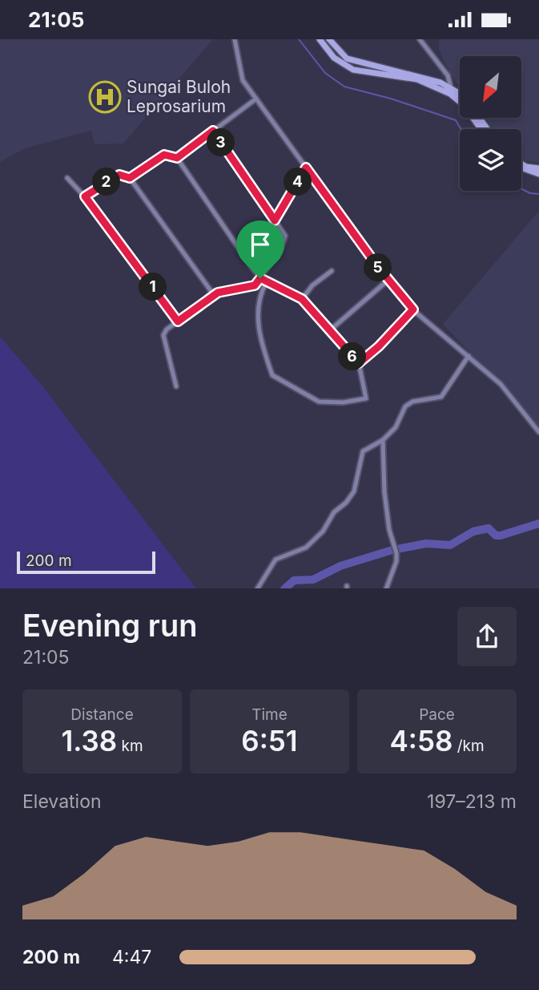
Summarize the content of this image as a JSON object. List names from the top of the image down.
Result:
{
  "places": {
    "hospital": ["Sungai Buloh Leprosarium"]
  },
  "scale_bar": "200 m",
  "north": "bottom left",
  "page": {
    "status": "21:05",
    "pins": [
      "3",
      "2",
      "4",
      "5",
      "1",
      "6"
    ],
    "scale": "200 m",
    "heading": ["Evening run", "21:05"],
    "stats": [
      ["Distance", "1.38 km"],
      ["Time", "6:51"],
      ["Pace", "4:58 /km"]
    ],
    "chart": ["Elevation", "197–213 m"],
    "list": [
      {
        "name": "200 m",
        "note": "4:47"
      }
    ]
  }
}
